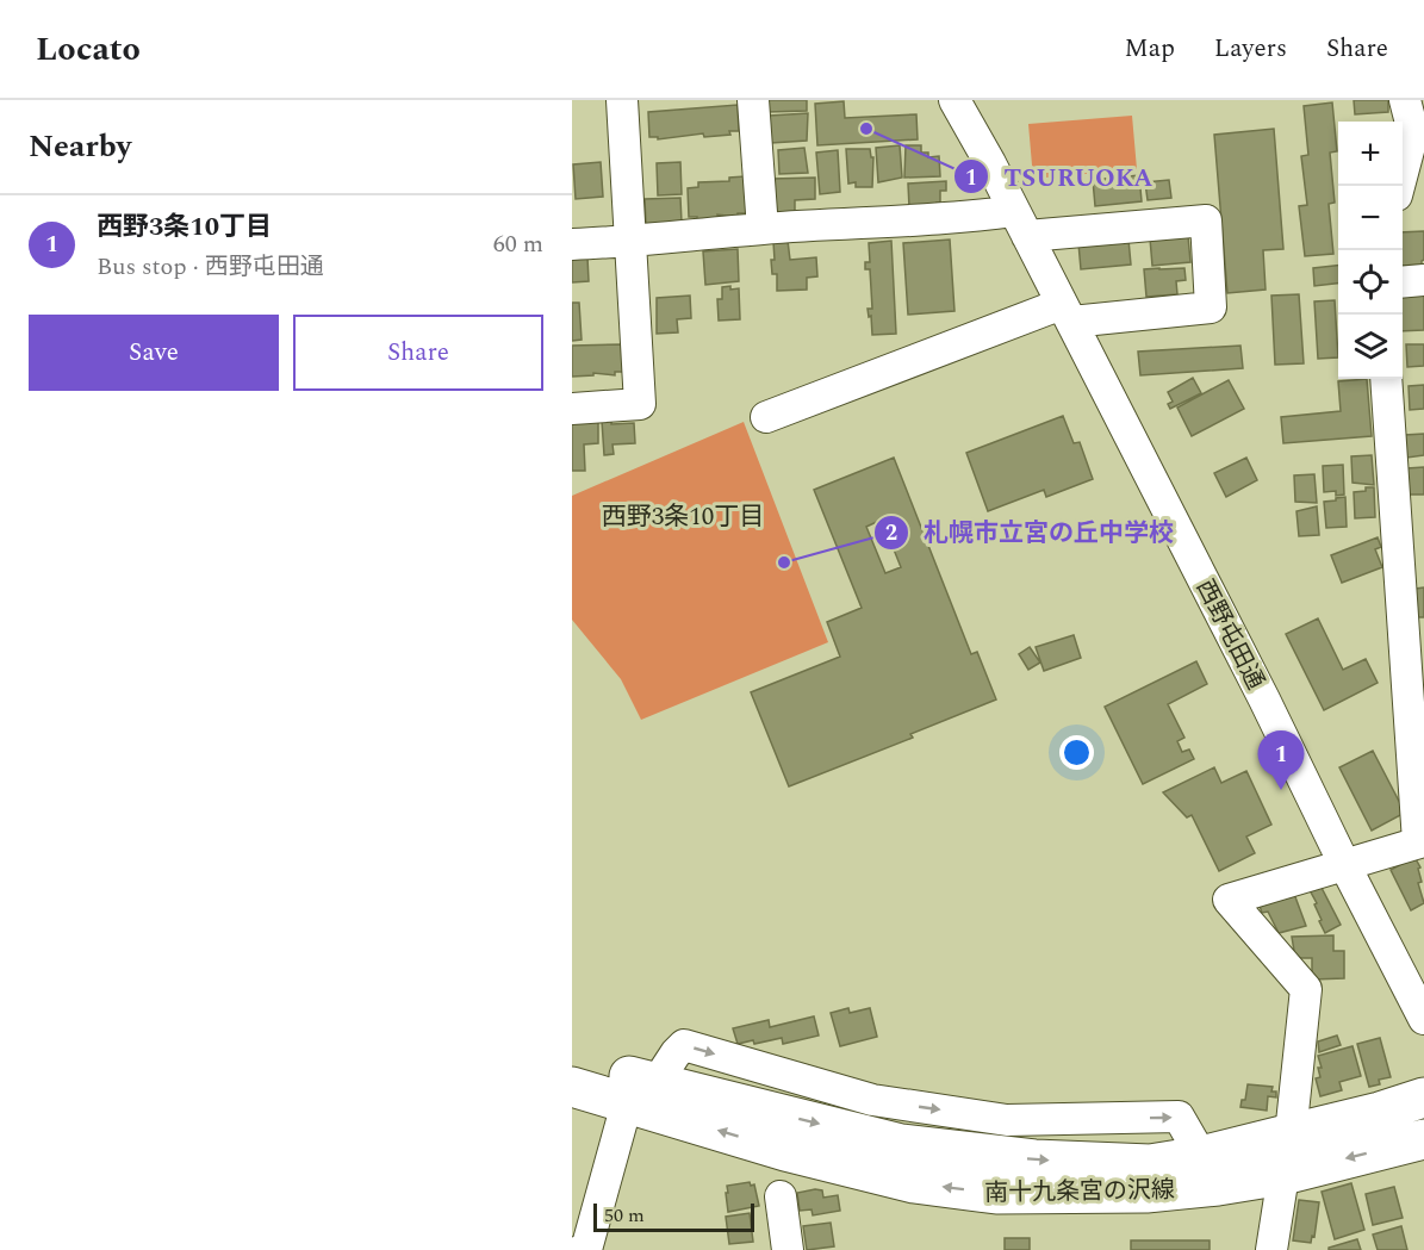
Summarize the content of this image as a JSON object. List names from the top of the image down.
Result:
{
  "streets": {
    "main road": ["南十九条宮の沢線"],
    "street": ["西野屯田通"]
  },
  "districts": ["西野3条10丁目"],
  "places": ["TSURUOKA", "札幌市立宮の丘中学校"],
  "scale_bar": "50 m",
  "page": {
    "header": "Locato",
    "nav": ["Map", "Layers", "Share"],
    "heading": "Nearby",
    "map_buttons": ["+", "−"],
    "list": [
      {
        "mark": "1",
        "name": "西野3条10丁目",
        "note": "Bus stop · 西野屯田通",
        "value": "60 m"
      }
    ],
    "buttons": ["Save", "Share"],
    "pins": "1",
    "scale": "50 m"
  }
}
